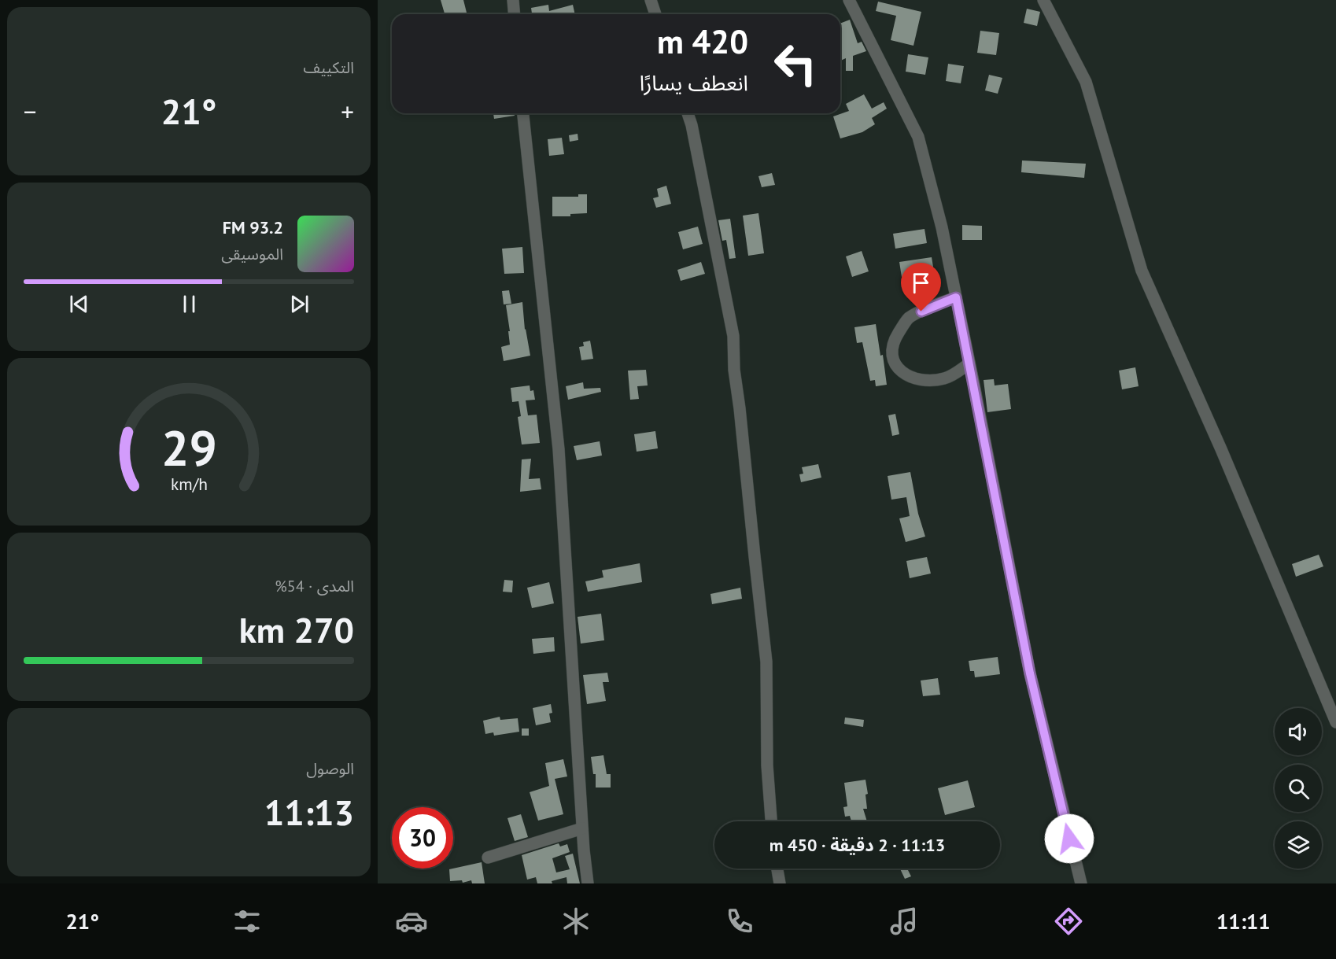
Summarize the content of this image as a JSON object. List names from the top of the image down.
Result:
{
  "page": {
    "tile": [
      "التكييف",
      ["المدى · 54%", "270 km"],
      ["الوصول", "11:13"]
    ],
    "turn": ["420 m", "انعطف يسارًا"],
    "heat": ["−", "21°", "+"],
    "song": ["93.2 FM", "الموسيقى"],
    "limit": "30",
    "trip": "11:13 · 2 دقيقة · 450 m",
    "tabs": ["11:11", "21°"],
    "gauge": ["29", "km/h"]
  }
}
